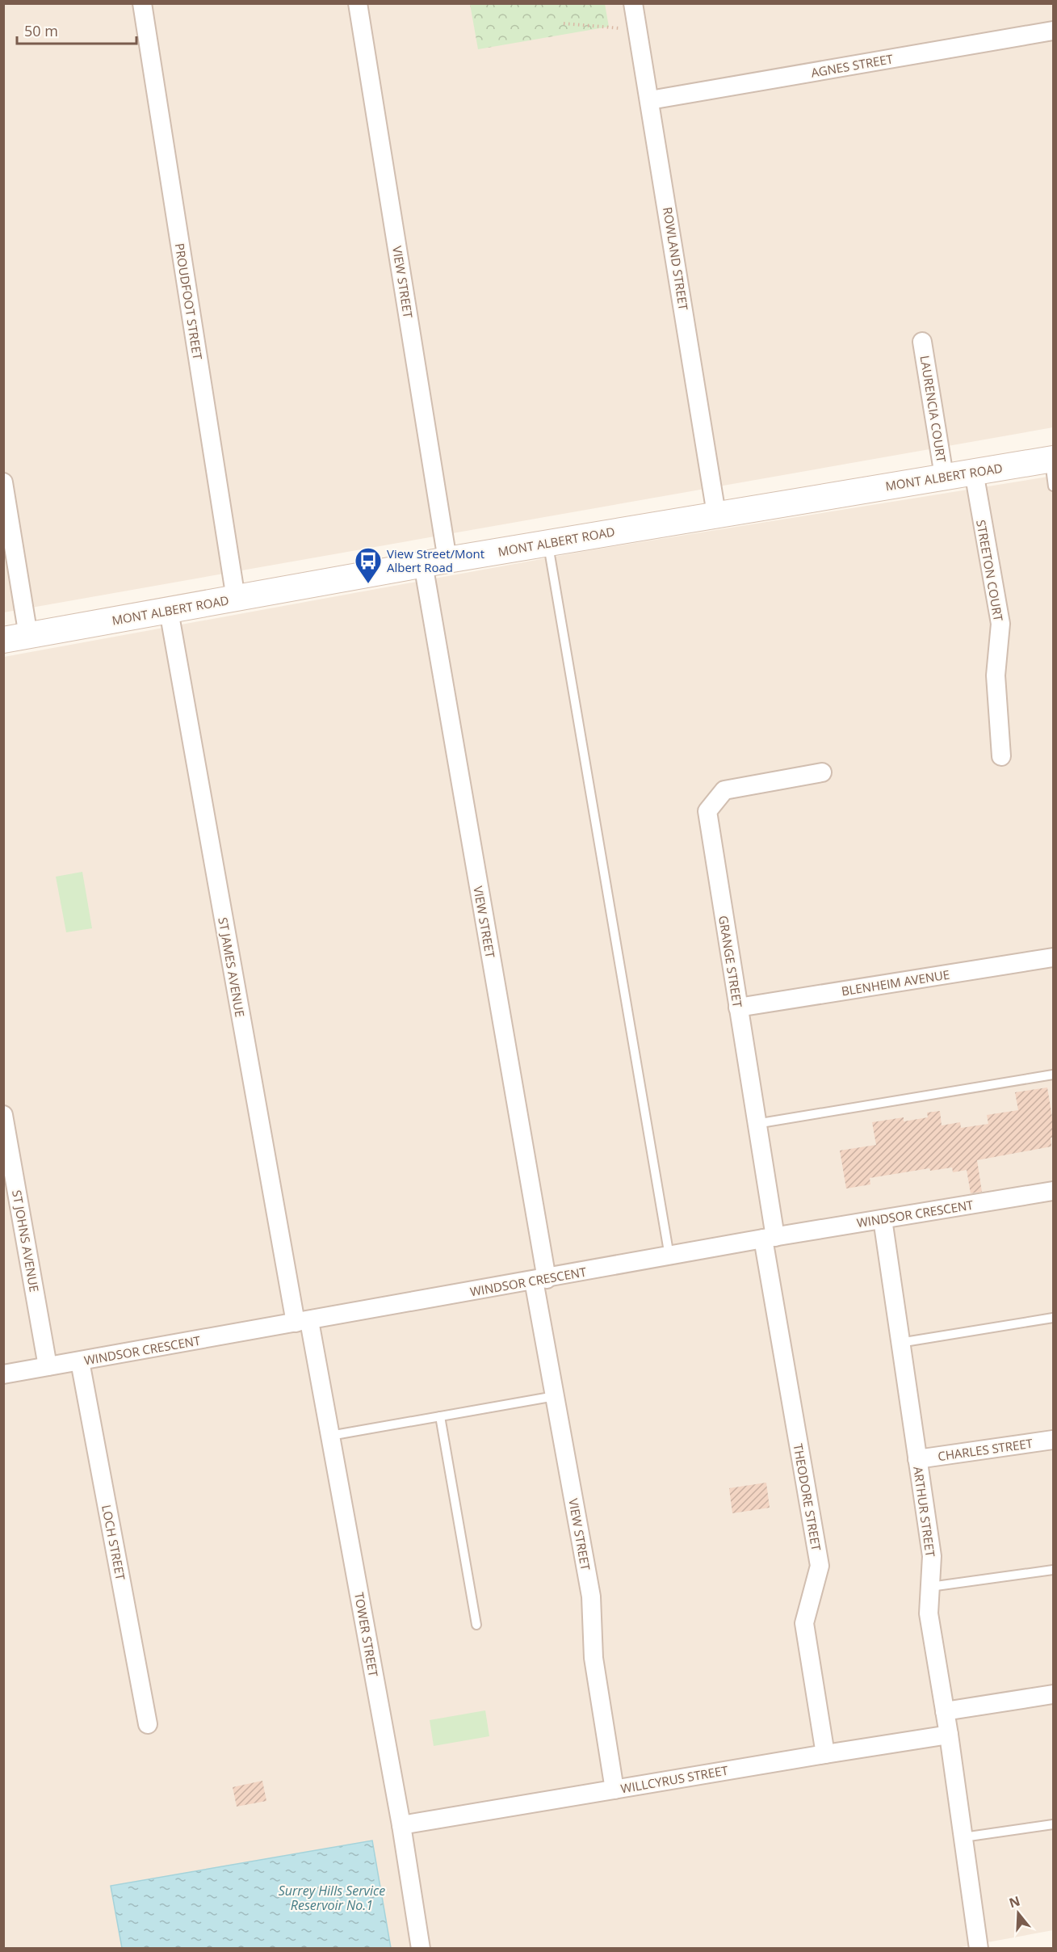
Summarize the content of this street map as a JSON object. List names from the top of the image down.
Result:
{
  "streets": {
    "main road": ["MONT ALBERT ROAD"],
    "street": [
      "AGNES STREET",
      "ROWLAND STREET",
      "VIEW STREET",
      "PROUDFOOT STREET",
      "LAURENCIA COURT",
      "STREETON COURT",
      "GRANGE STREET",
      "ST JAMES AVENUE",
      "BLENHEIM AVENUE",
      "WINDSOR CRESCENT",
      "ST JOHNS AVENUE",
      "CHARLES STREET",
      "THEODORE STREET",
      "ARTHUR STREET",
      "LOCH STREET",
      "TOWER STREET",
      "WILLCYRUS STREET"
    ]
  },
  "crossings": [
    ["AGNES STREET", "ROWLAND STREET"],
    ["ROWLAND STREET", "MONT ALBERT ROAD"],
    ["VIEW STREET", "MONT ALBERT ROAD"],
    ["VIEW STREET", "WINDSOR CRESCENT"],
    ["VIEW STREET", "WILLCYRUS STREET"],
    ["PROUDFOOT STREET", "MONT ALBERT ROAD"],
    ["LAURENCIA COURT", "MONT ALBERT ROAD"],
    ["MONT ALBERT ROAD", "STREETON COURT"],
    ["MONT ALBERT ROAD", "ST JAMES AVENUE"],
    ["GRANGE STREET", "BLENHEIM AVENUE"],
    ["GRANGE STREET", "WINDSOR CRESCENT"],
    ["GRANGE STREET", "THEODORE STREET"],
    ["ST JAMES AVENUE", "WINDSOR CRESCENT"],
    ["ST JAMES AVENUE", "TOWER STREET"],
    ["WINDSOR CRESCENT", "ST JOHNS AVENUE"],
    ["WINDSOR CRESCENT", "THEODORE STREET"],
    ["WINDSOR CRESCENT", "ARTHUR STREET"],
    ["WINDSOR CRESCENT", "LOCH STREET"],
    ["WINDSOR CRESCENT", "TOWER STREET"],
    ["CHARLES STREET", "ARTHUR STREET"],
    ["THEODORE STREET", "WILLCYRUS STREET"],
    ["ARTHUR STREET", "WILLCYRUS STREET"],
    ["TOWER STREET", "WILLCYRUS STREET"]
  ],
  "water": ["Surrey Hills Service Reservoir No.1"],
  "places": {
    "bus stop": ["View Street/Mont Albert Road"]
  },
  "scale_bar": "50 m",
  "north": "top"
}
